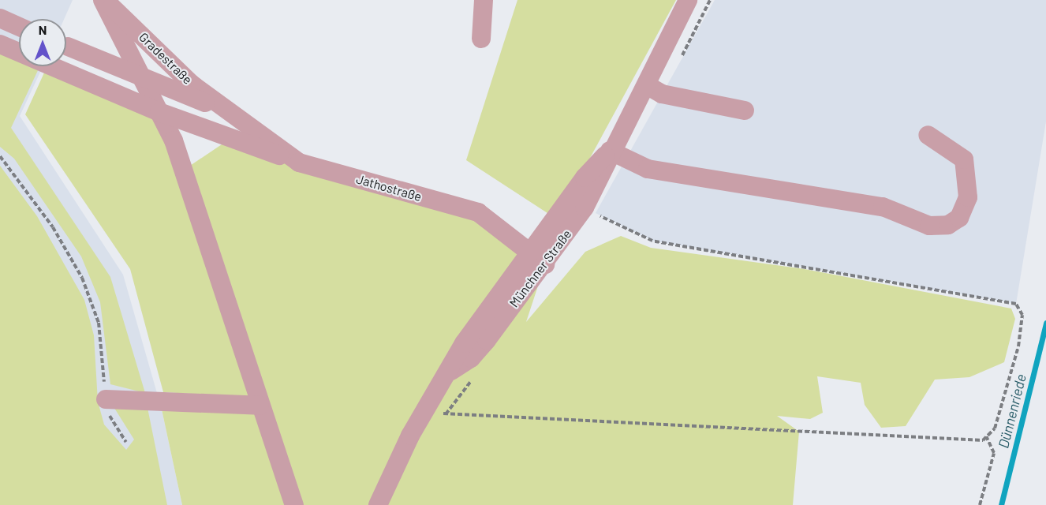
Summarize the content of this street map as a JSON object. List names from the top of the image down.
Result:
{
  "streets": {
    "street": ["Gradestraße", "Jathostraße", "Münchner Straße"]
  },
  "crossings": [
    ["Gradestraße", "Jathostraße"],
    ["Jathostraße", "Münchner Straße"]
  ],
  "water": ["Dünnenriede"],
  "north": "top"
}
